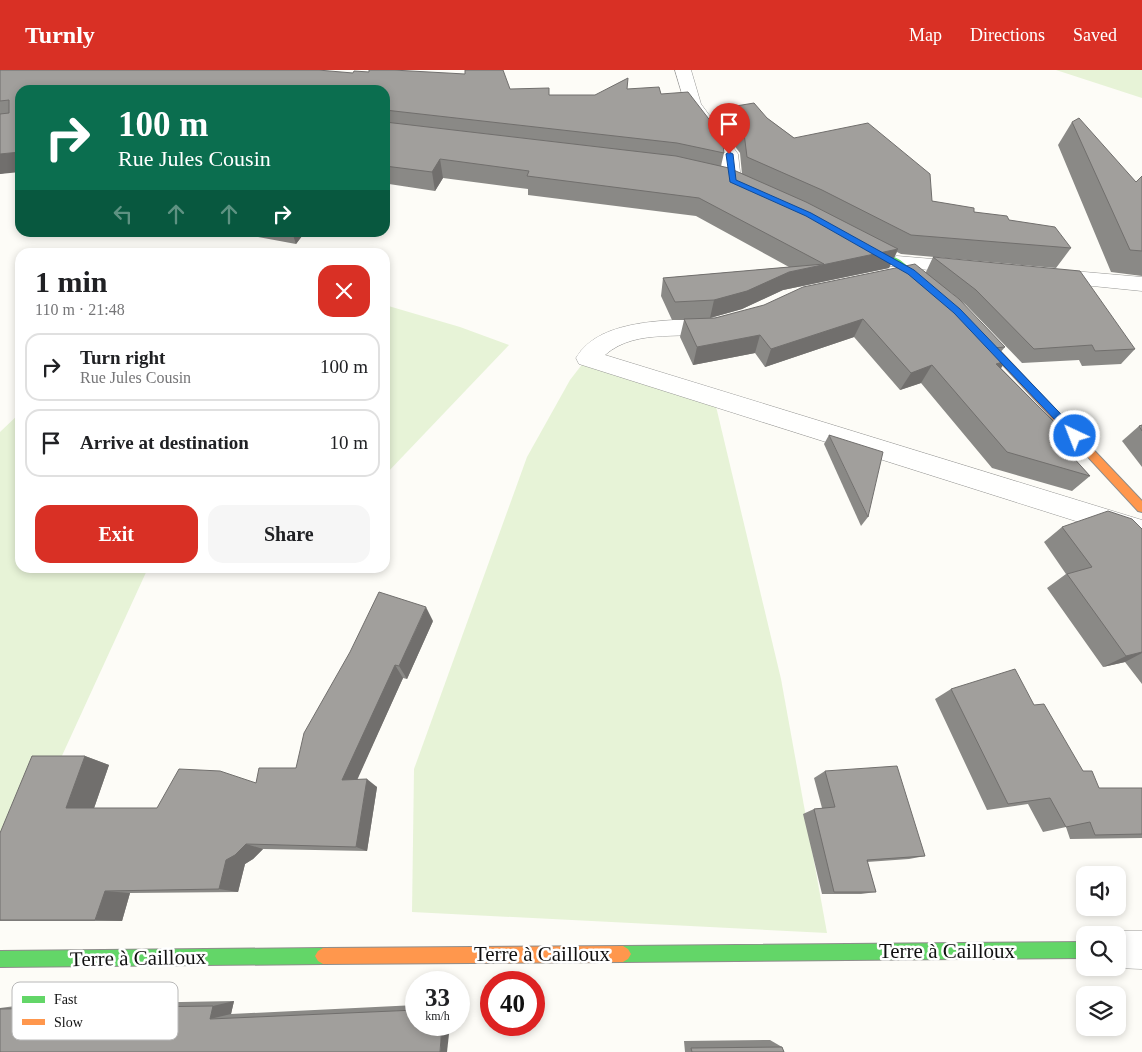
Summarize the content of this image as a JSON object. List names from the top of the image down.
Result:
{
  "streets": {
    "street": ["Terre à Cailloux"]
  },
  "legend": ["Fast", "Slow"],
  "page": {
    "header": "Turnly",
    "nav": ["Map", "Directions", "Saved"],
    "turn": ["100 m", "Rue Jules Cousin"],
    "heading": ["1 min", "110 m · 21:48"],
    "list": [
      {
        "name": "Turn right",
        "note": "Rue Jules Cousin",
        "value": "100 m"
      },
      {
        "name": "Arrive at destination",
        "value": "10 m"
      }
    ],
    "buttons": ["Exit", "Share"],
    "speed": "33 km/h",
    "limit": "40"
  }
}
